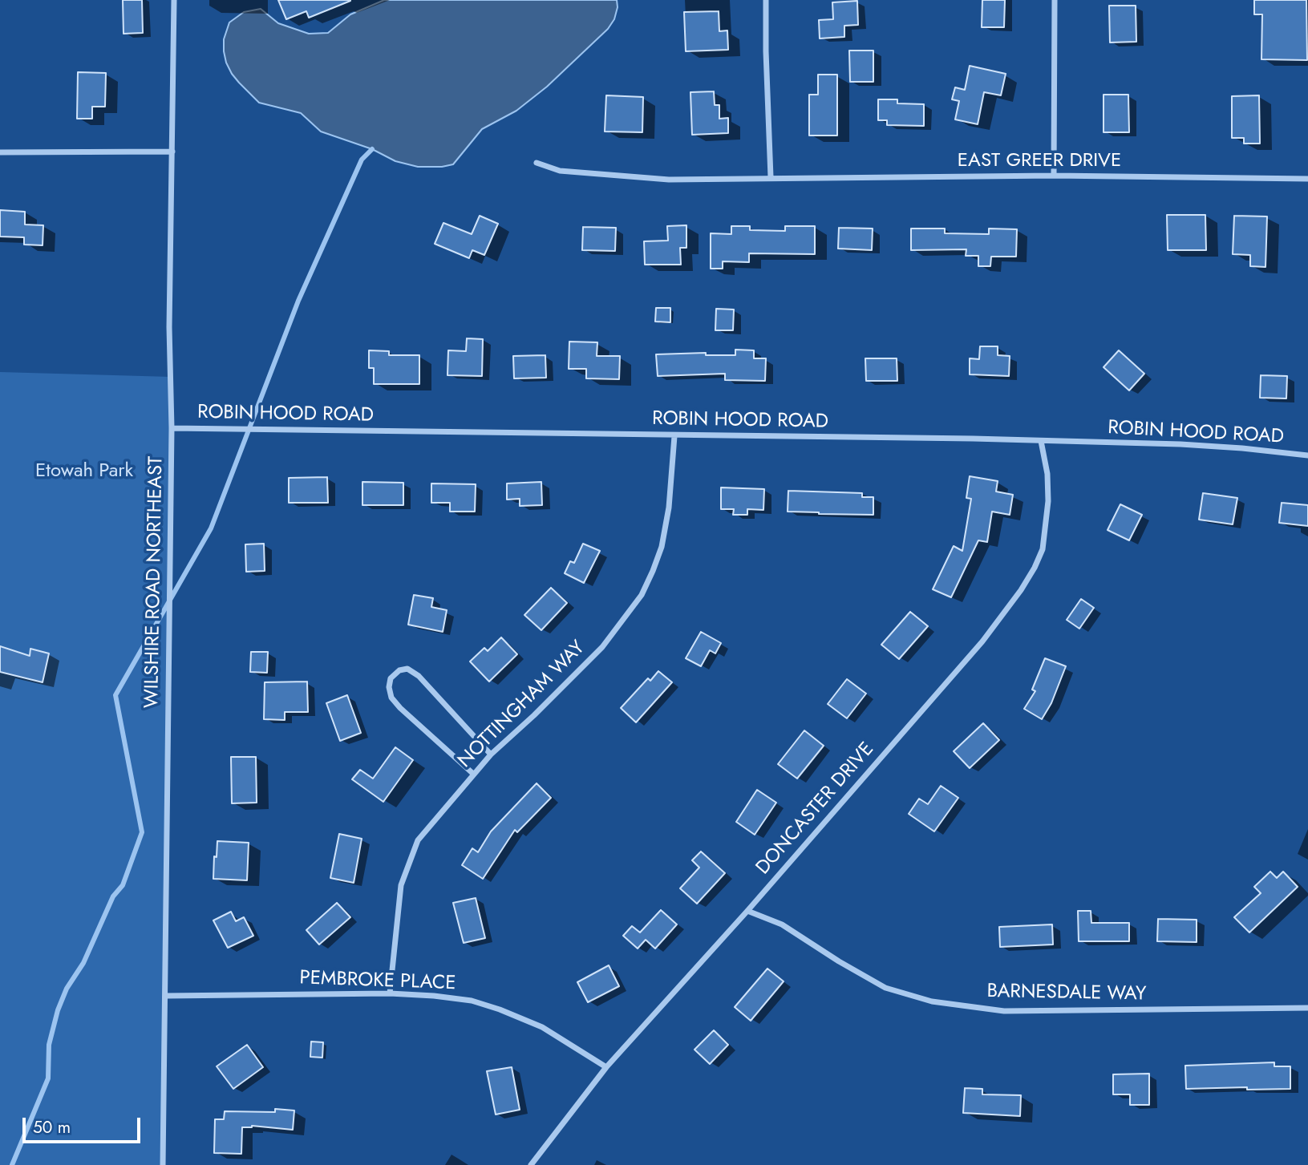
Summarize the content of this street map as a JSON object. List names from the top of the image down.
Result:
{
  "streets": {
    "street": [
      "EAST GREER DRIVE",
      "ROBIN HOOD ROAD",
      "WILSHIRE ROAD NORTHEAST",
      "NOTTINGHAM WAY",
      "DONCASTER DRIVE",
      "PEMBROKE PLACE",
      "BARNESDALE WAY"
    ]
  },
  "crossings": [
    ["ROBIN HOOD ROAD", "WILSHIRE ROAD NORTHEAST"],
    ["ROBIN HOOD ROAD", "NOTTINGHAM WAY"],
    ["ROBIN HOOD ROAD", "DONCASTER DRIVE"],
    ["WILSHIRE ROAD NORTHEAST", "PEMBROKE PLACE"],
    ["NOTTINGHAM WAY", "PEMBROKE PLACE"],
    ["DONCASTER DRIVE", "PEMBROKE PLACE"],
    ["DONCASTER DRIVE", "BARNESDALE WAY"]
  ],
  "parks": ["Etowah Park"],
  "scale_bar": "50 m"
}
